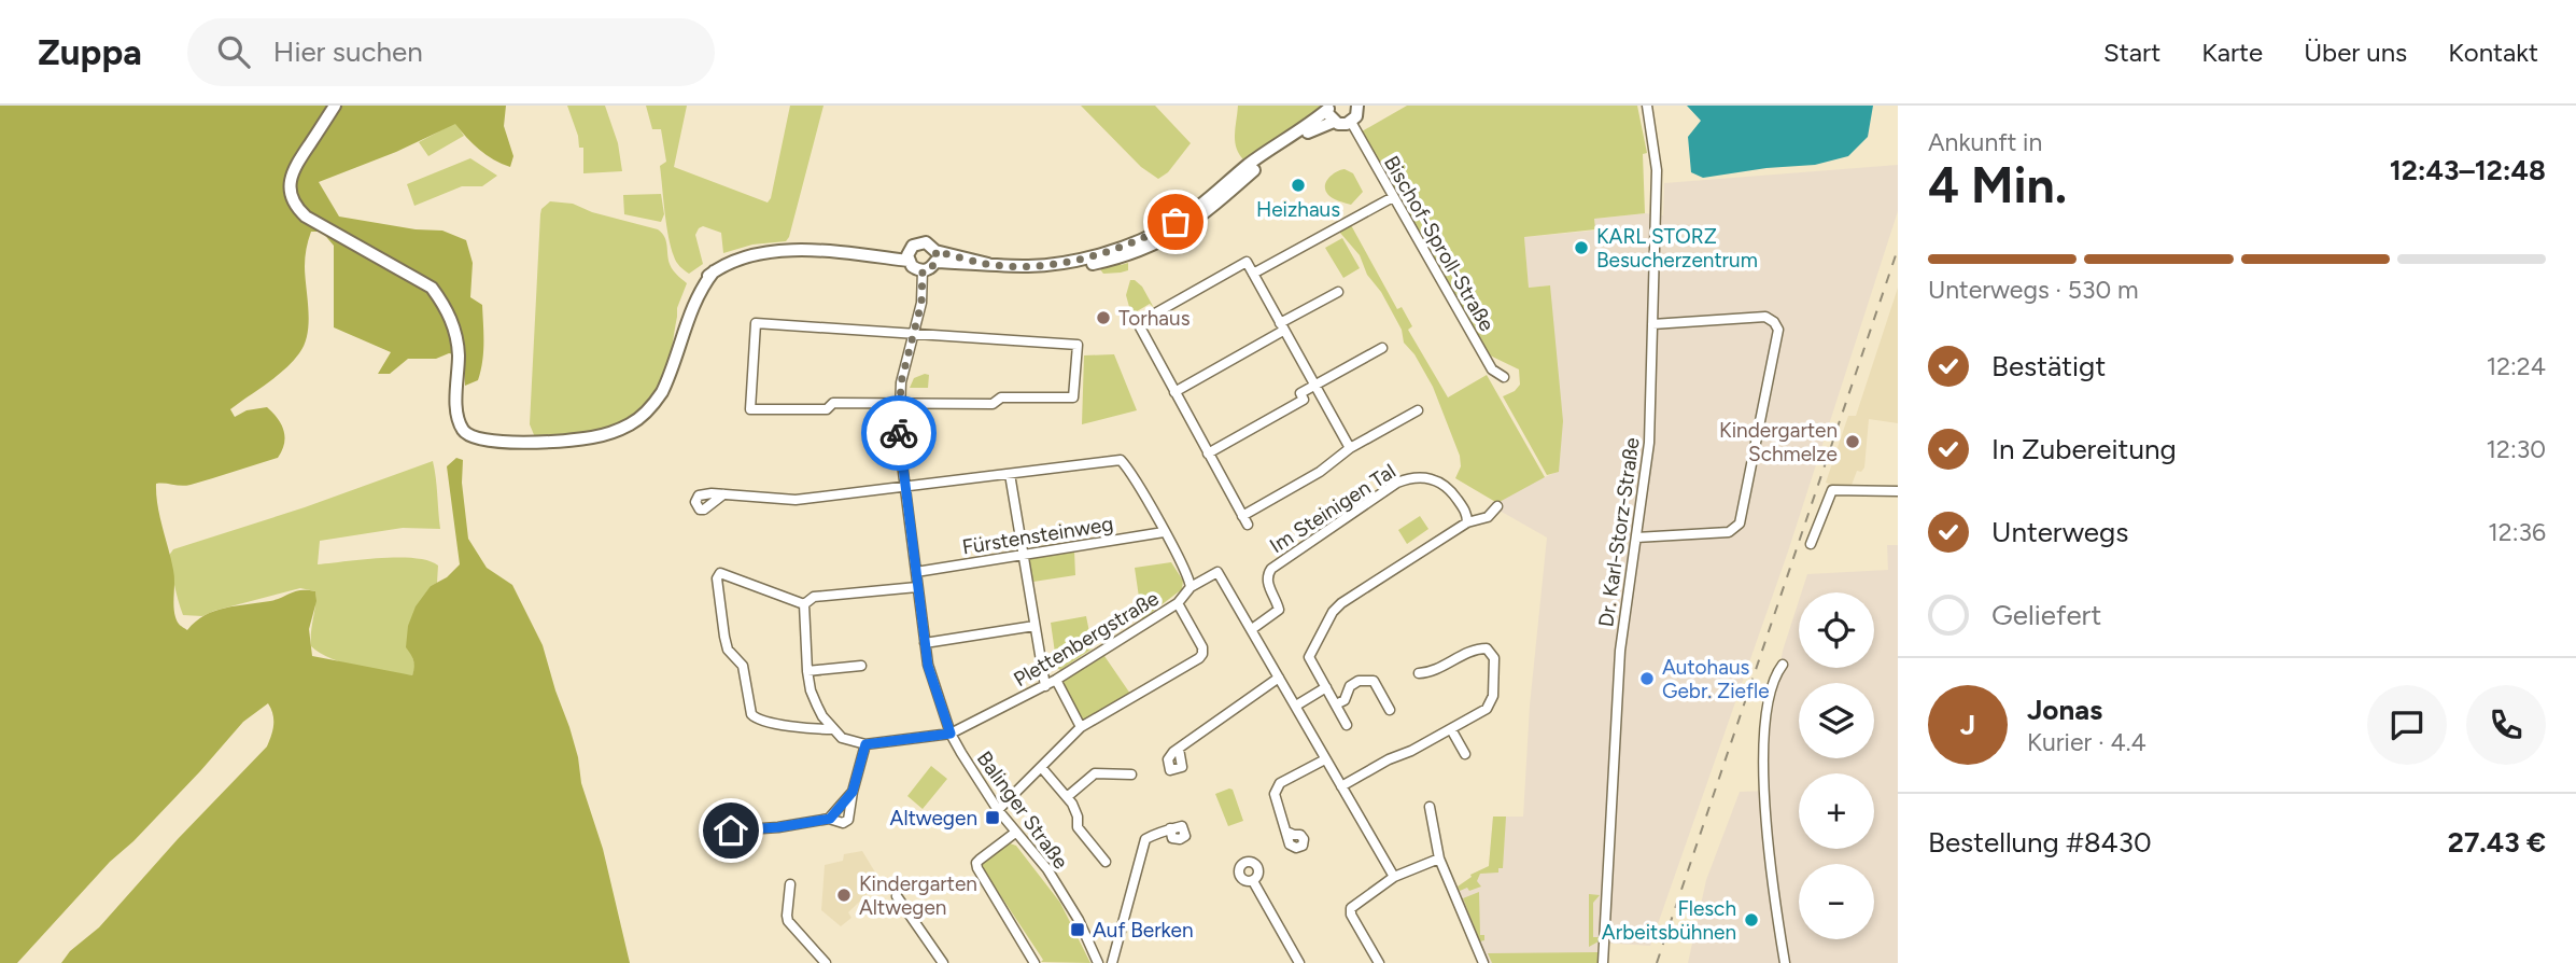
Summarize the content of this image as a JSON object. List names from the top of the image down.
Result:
{
  "streets": {
    "street": [
      "Bischof-Sproll-Straße",
      "Im Steinigen Tal",
      "Dr. Karl-Storz-Straße",
      "Fürstensteinweg",
      "Plettenbergstraße",
      "Balinger Straße"
    ]
  },
  "crossings": [
    ["Fürstensteinweg", "Balinger Straße"],
    ["Plettenbergstraße", "Balinger Straße"]
  ],
  "places": {
    "other": [
      "Heizhaus",
      "KARL STORZ Besucherzentrum",
      "Torhaus",
      "Kindergarten Schmelze",
      "Autohaus Gebr. Ziefle",
      "Kindergarten Altwegen",
      "Flesch Arbeitsbühnen"
    ],
    "transit": ["Altwegen", "Auf Berken"]
  },
  "page": {
    "header": "Zuppa",
    "search": "Hier suchen",
    "nav": [
      "Start",
      "Karte",
      "Über uns",
      "Kontakt"
    ],
    "heading": ["4 Min.", "Ankunft in", "12:43–12:48"],
    "panel": [
      "Jonas",
      "Kurier · 4.4",
      "Bestellung #8430",
      "27.43 €"
    ],
    "bar": "Unterwegs · 530 m",
    "list": [
      ["Bestätigt", "12:24"],
      ["In Zubereitung", "12:30"],
      ["Unterwegs", "12:36"],
      "Geliefert"
    ],
    "map_buttons": ["+", "−"],
    "round": "J"
  }
}
